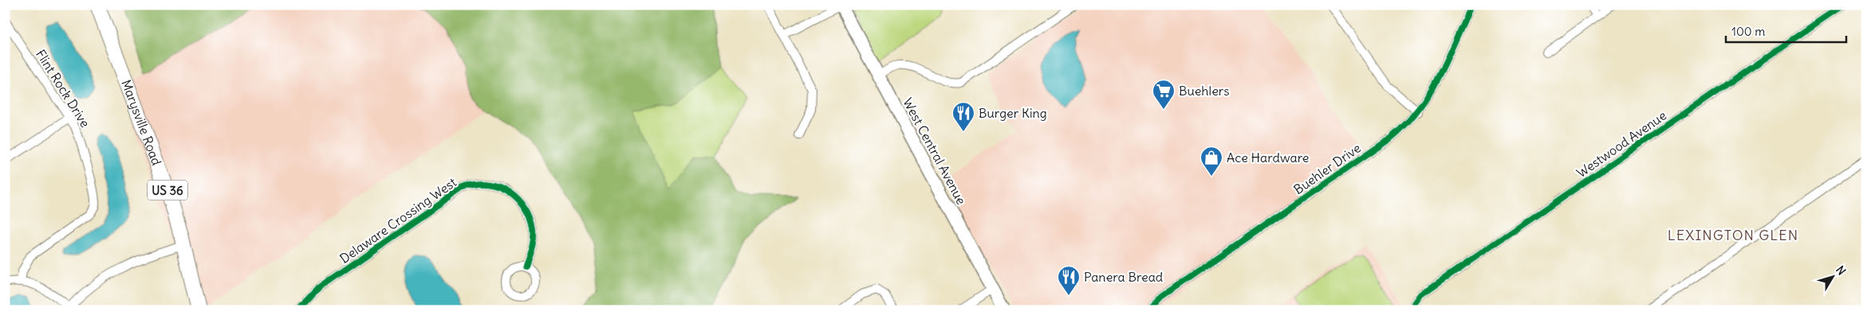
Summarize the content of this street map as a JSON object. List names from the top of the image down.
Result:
{
  "streets": {
    "highway": ["Marysville Road", "US 36"],
    "main road": ["West Central Avenue"],
    "street": [
      "Flint Rock Drive",
      "Westwood Avenue",
      "Buehler Drive",
      "Delaware Crossing West"
    ]
  },
  "districts": ["LEXINGTON GLEN"],
  "places": {
    "supermarket": ["Buehlers"],
    "restaurant": ["Burger King", "Panera Bread"],
    "shop": ["Ace Hardware"]
  },
  "scale_bar": "100 m",
  "north": "top right"
}
